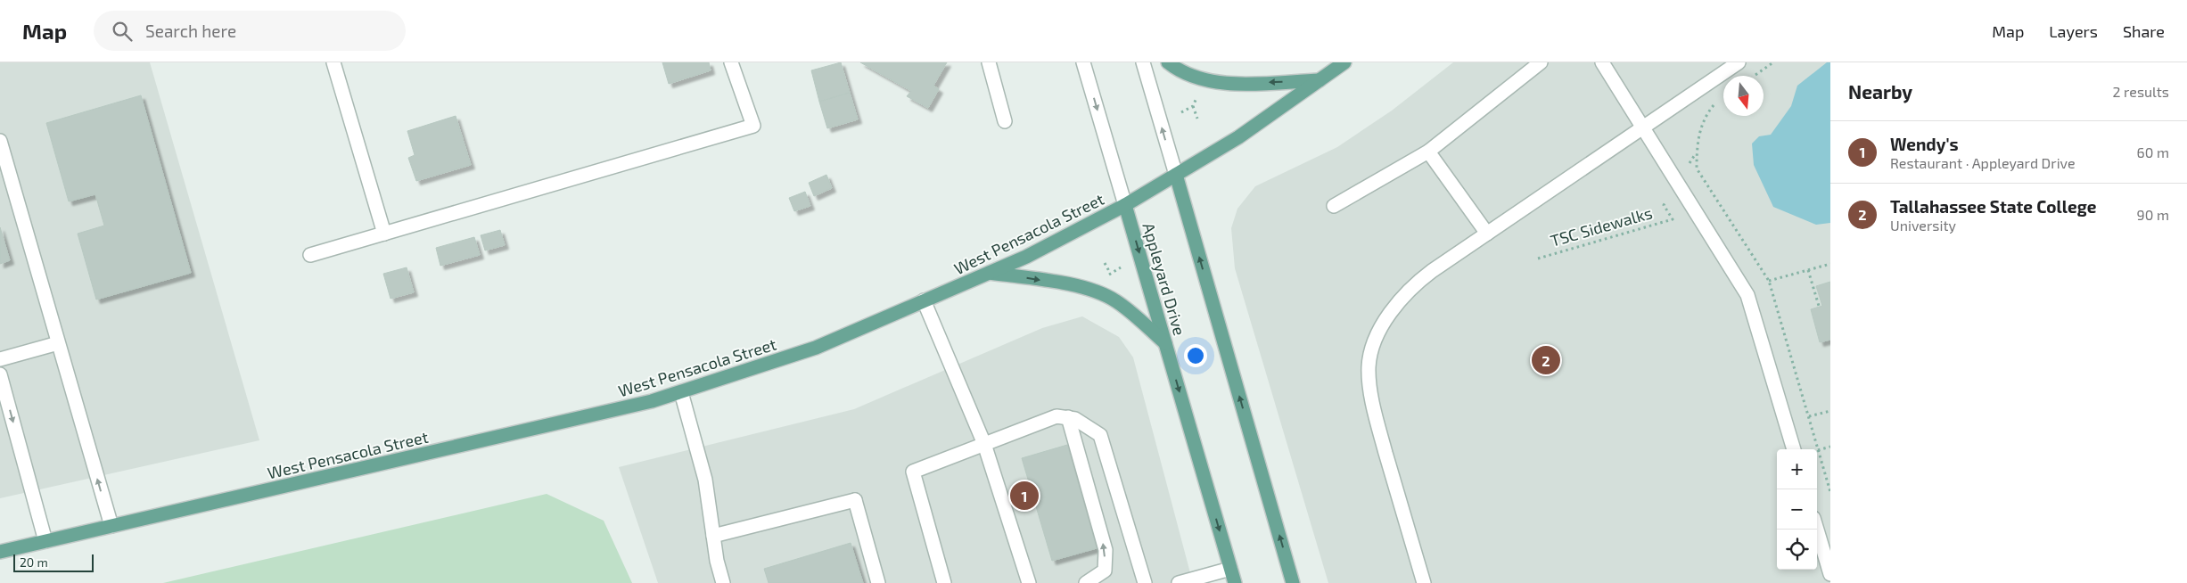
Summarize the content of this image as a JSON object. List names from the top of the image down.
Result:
{
  "streets": {
    "main road": ["West Pensacola Street", "Appleyard Drive"],
    "path": ["TSC Sidewalks"]
  },
  "crossings": [
    ["West Pensacola Street", "Appleyard Drive"]
  ],
  "scale_bar": "20 m",
  "north": "bottom",
  "page": {
    "header": "Map",
    "search": "Search here",
    "nav": ["Map", "Layers", "Share"],
    "heading": ["Nearby", "2 results"],
    "list": [
      {
        "mark": "1",
        "name": "Wendy's",
        "note": "Restaurant · Appleyard Drive",
        "value": "60 m"
      },
      {
        "mark": "2",
        "name": "Tallahassee State College",
        "note": "University",
        "value": "90 m"
      }
    ],
    "pins": ["2", "1"],
    "map_buttons": ["+", "−"],
    "scale": "20 m"
  }
}
